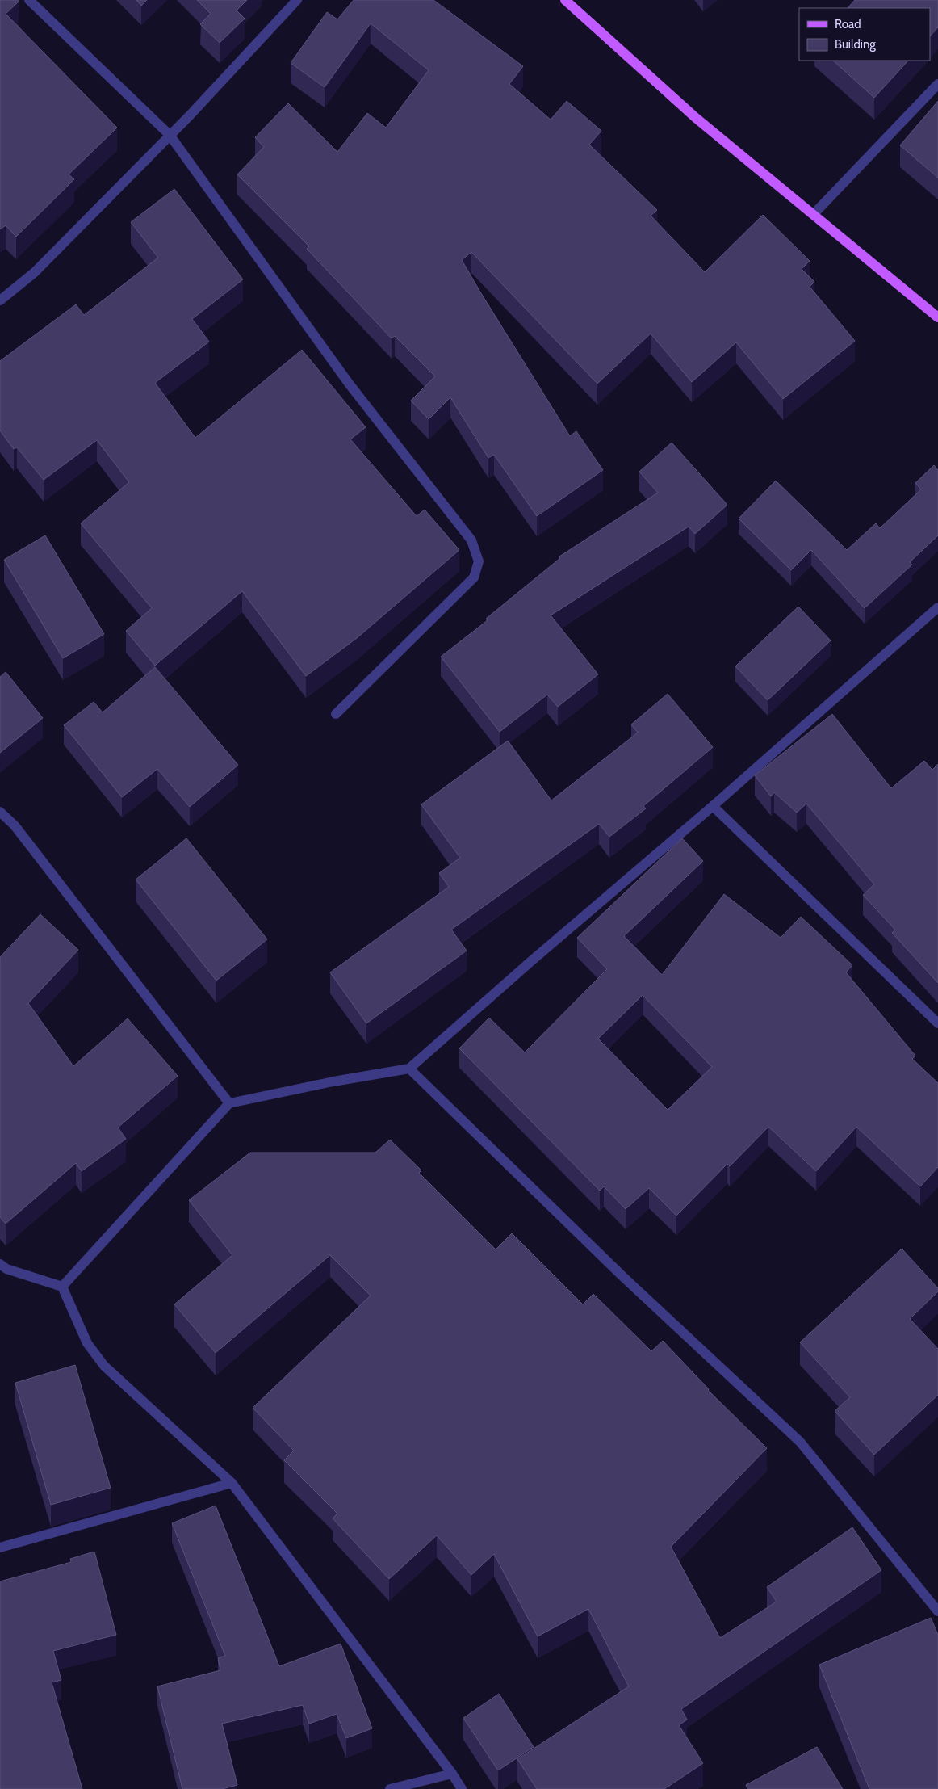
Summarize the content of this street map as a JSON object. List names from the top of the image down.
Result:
{
  "legend": ["Road", "Building"]
}
